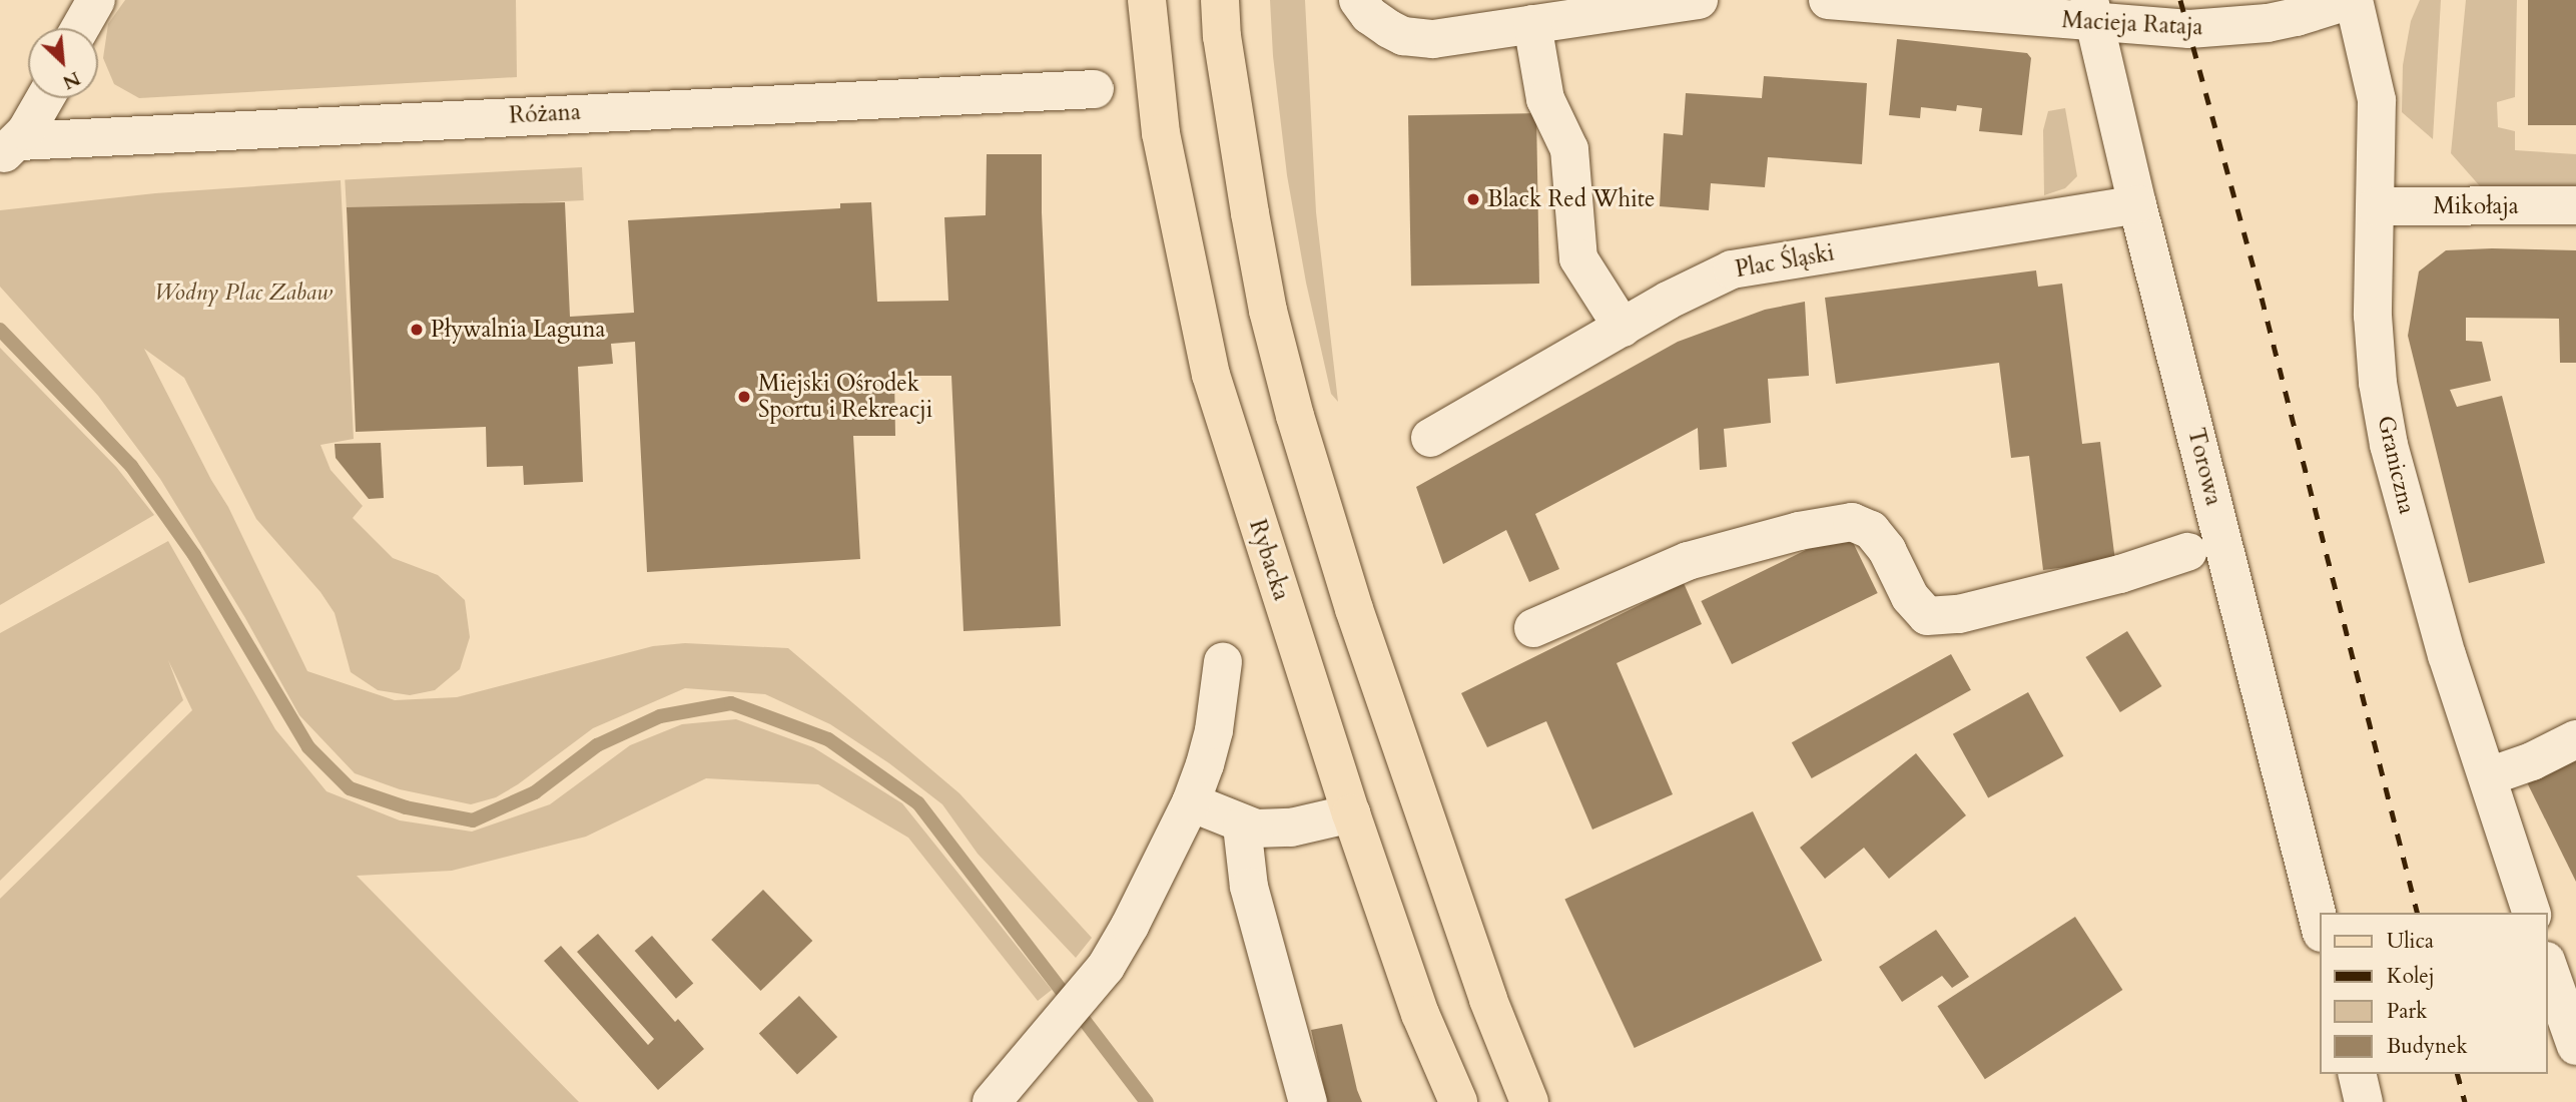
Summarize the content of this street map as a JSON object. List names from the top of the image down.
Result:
{
  "streets": {
    "main road": ["Rybacka"],
    "street": [
      "Macieja Rataja",
      "Różana",
      "Mikołaja",
      "Plac Śląski",
      "Graniczna",
      "Torowa"
    ]
  },
  "crossings": [
    ["Macieja Rataja", "Graniczna"],
    ["Macieja Rataja", "Torowa"],
    ["Mikołaja", "Graniczna"],
    ["Plac Śląski", "Torowa"]
  ],
  "parks": ["Wodny Plac Zabaw"],
  "places": ["Black Red White", "Pływalnia Laguna", "Miejski Ośrodek Sportu i Rekreacji"],
  "legend": [
    "Ulica",
    "Kolej",
    "Park",
    "Budynek"
  ],
  "north": "bottom right"
}
